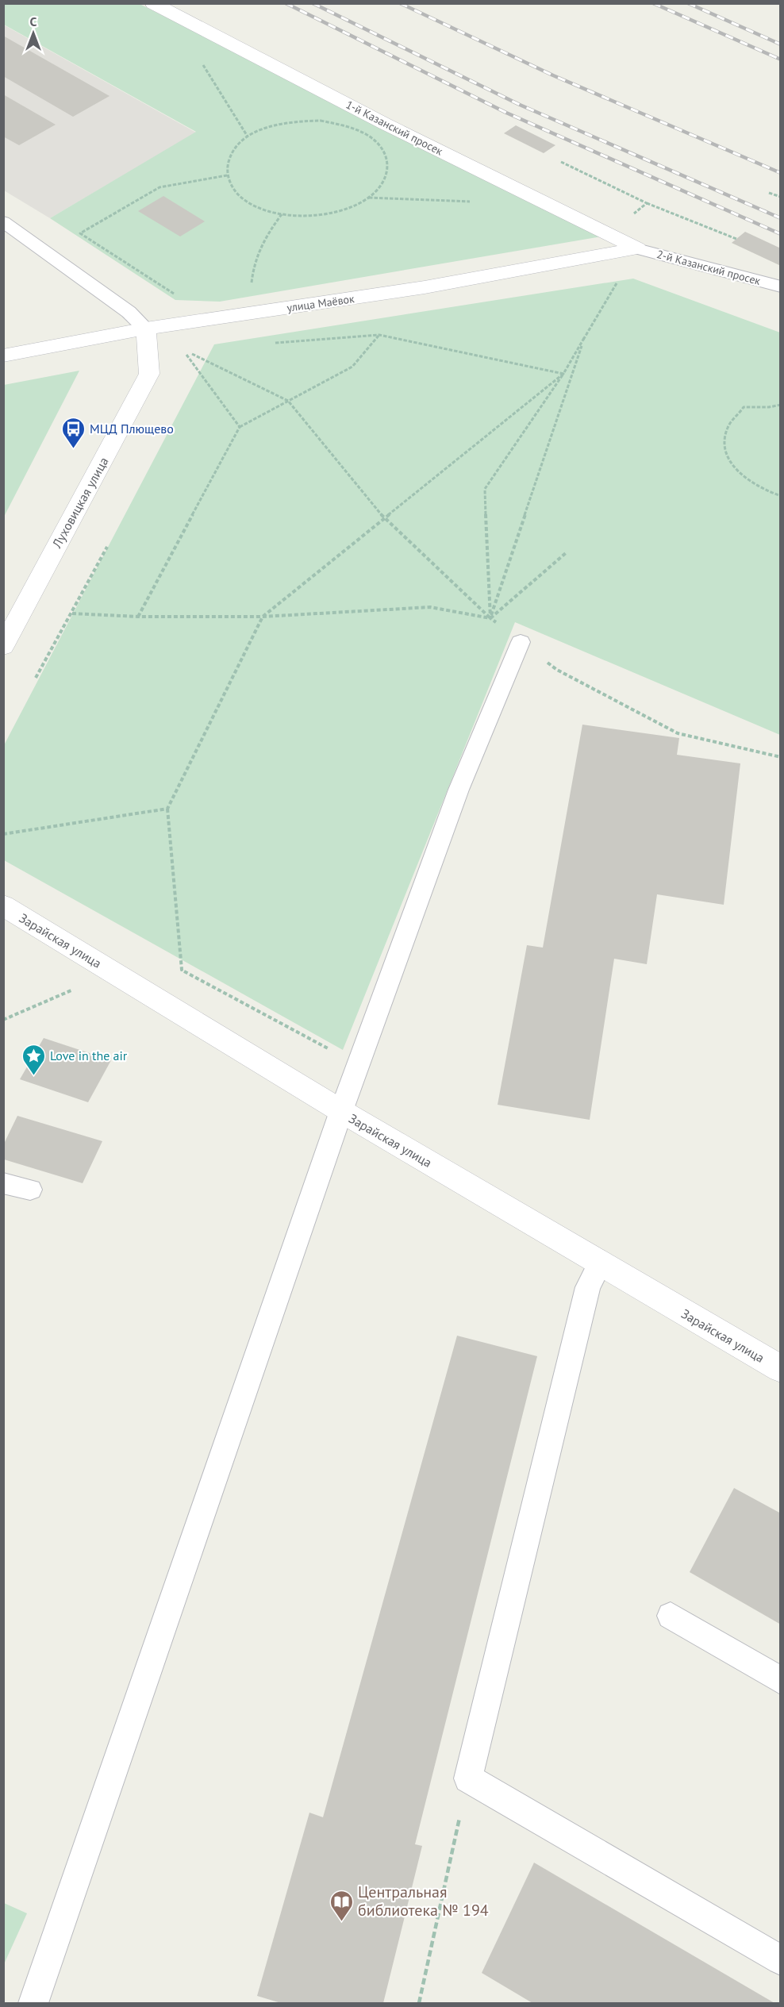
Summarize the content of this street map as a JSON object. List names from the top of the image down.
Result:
{
  "streets": {
    "street": [
      "1-й Казанский просек",
      "улица Маёвок",
      "Луховицкая улица",
      "Зарайская улица"
    ],
    "lane": ["2-й Казанский просек"]
  },
  "crossings": [
    ["1-й Казанский просек", "2-й Казанский просек"],
    ["1-й Казанский просек", "улица Маёвок"],
    ["2-й Казанский просек", "улица Маёвок"],
    ["улица Маёвок", "Луховицкая улица"]
  ],
  "places": {
    "bus stop": ["МЦД Плющево"],
    "place": ["Love in the air"],
    "library": ["Центральная библиотека № 194"]
  },
  "north": "top"
}
